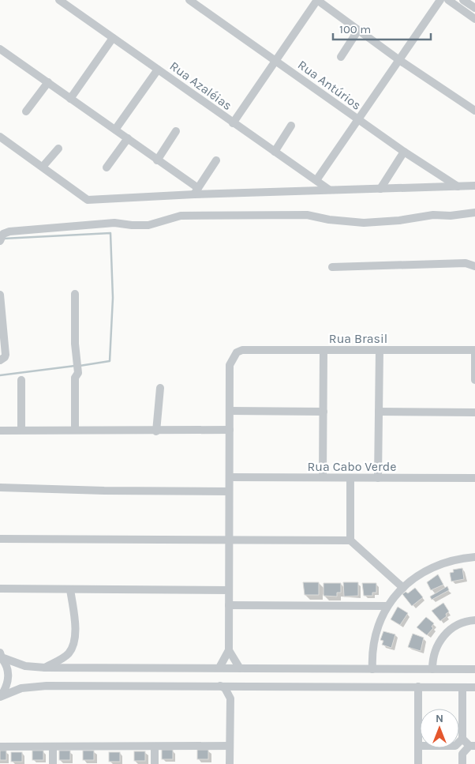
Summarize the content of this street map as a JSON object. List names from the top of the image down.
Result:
{
  "streets": {
    "street": [
      "Rua Antúrios",
      "Rua Azaléias",
      "Rua Brasil",
      "Rua Cabo Verde"
    ]
  },
  "scale_bar": "100 m",
  "north": "top"
}
